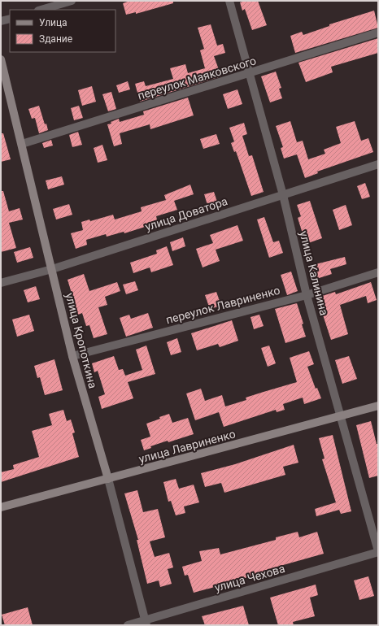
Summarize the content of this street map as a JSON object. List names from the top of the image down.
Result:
{
  "streets": {
    "main road": ["улица Кропоткина", "улица Лавриненко"],
    "street": [
      "переулок Маяковского",
      "улица Доватора",
      "улица Калинина",
      "переулок Лавриненко",
      "улица Чехова"
    ]
  },
  "crossings": [
    ["переулок Маяковского", "улица Калинина"],
    ["переулок Маяковского", "улица Кропоткина"],
    ["улица Доватора", "улица Калинина"],
    ["улица Доватора", "улица Кропоткина"],
    ["улица Калинина", "переулок Лавриненко"],
    ["улица Калинина", "улица Лавриненко"],
    ["улица Калинина", "улица Чехова"],
    ["переулок Лавриненко", "улица Кропоткина"],
    ["улица Кропоткина", "улица Лавриненко"],
    ["улица Кропоткина", "улица Чехова"]
  ],
  "legend": ["Улица", "Здание"]
}
